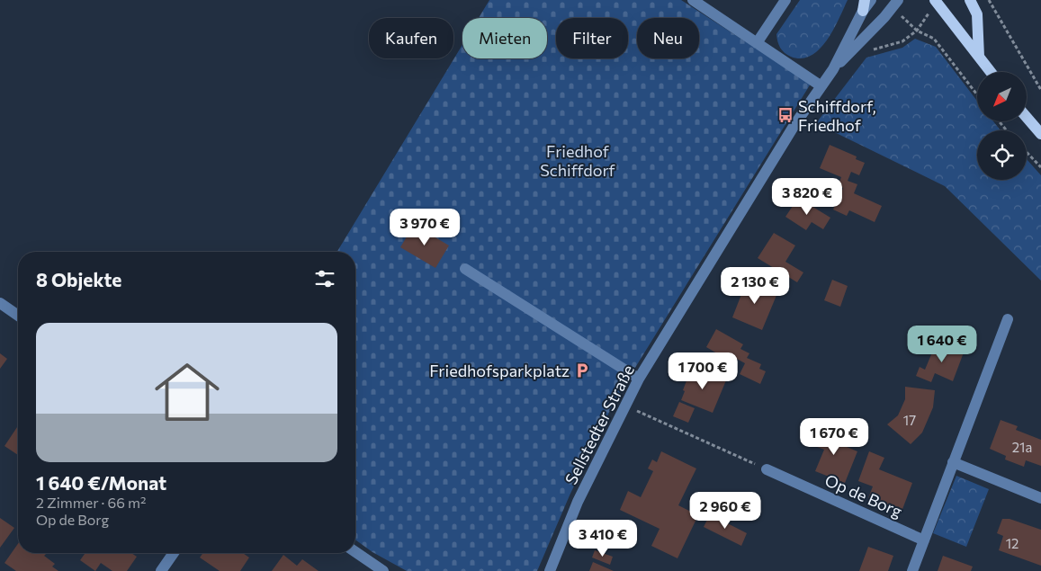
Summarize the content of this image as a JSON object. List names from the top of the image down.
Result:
{
  "streets": {
    "street": ["Sellstedter Straße", "Op de Borg"]
  },
  "parks": ["Friedhof Schiffdorf"],
  "places": {
    "bus stop": ["Schiffdorf, Friedhof"],
    "parking": ["Friedhofsparkplatz"]
  },
  "house_numbers": ["17", "21a", "12"],
  "north": "bottom left",
  "page": {
    "chip": [
      "Kaufen",
      "Mieten",
      "Filter",
      "Neu"
    ],
    "price": [
      "3 820 €",
      "3 970 €",
      "2 130 €",
      "1 640 €",
      "1 700 €",
      "1 670 €",
      "2 960 €",
      "3 410 €"
    ],
    "heading": "8 Objekte",
    "list": [
      {
        "name": "1 640 €/Monat",
        "note": "2 Zimmer · 66 m² · Op de Borg"
      }
    ]
  }
}
